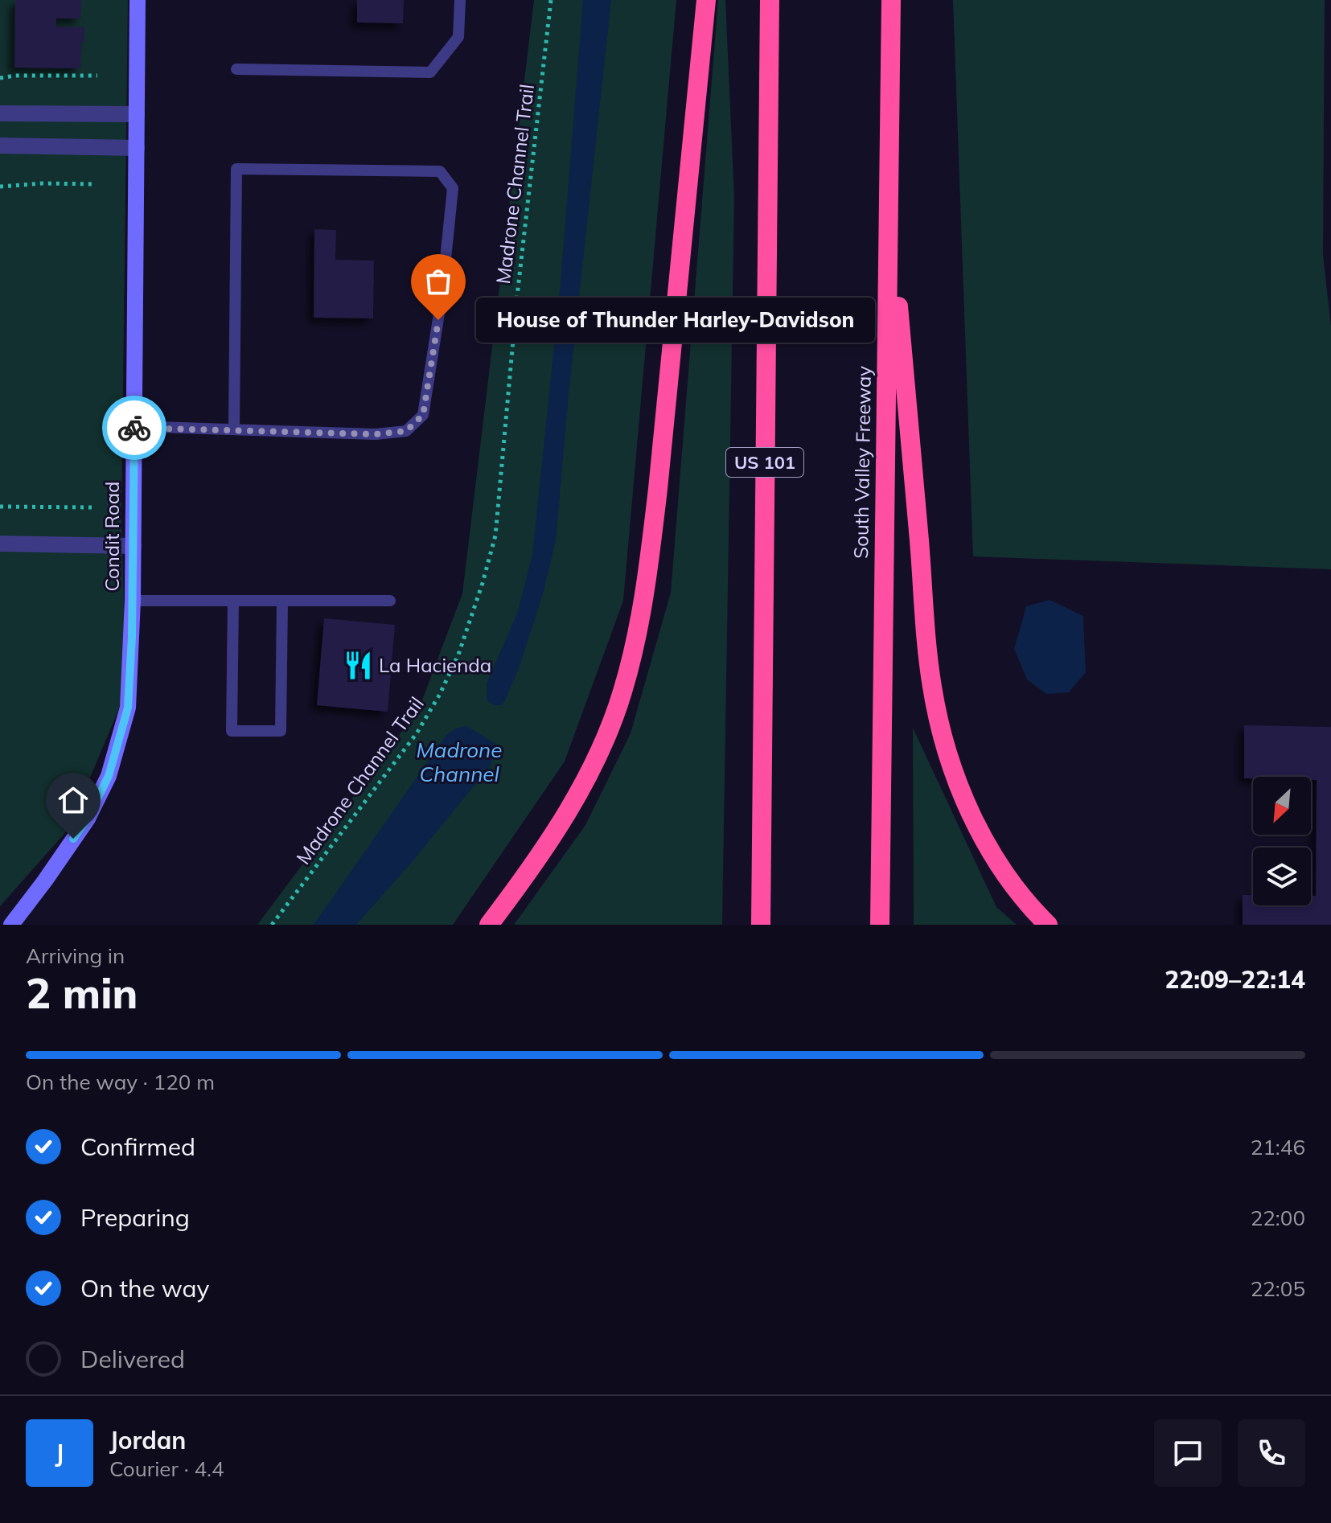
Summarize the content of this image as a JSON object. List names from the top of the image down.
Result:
{
  "streets": {
    "highway": ["US 101", "South Valley Freeway"],
    "street": ["Condit Road"],
    "path": ["Madrone Channel Trail"]
  },
  "water": ["Madrone Channel"],
  "places": {
    "other": ["House of Thunder Harley-Davidson"],
    "restaurant": ["La Hacienda"]
  },
  "north": "bottom left",
  "page": {
    "bubble": "House of Thunder Harley-Davidson",
    "heading": ["2 min", "Arriving in", "22:09–22:14"],
    "panel": ["Jordan", "Courier · 4.4"],
    "bar": "On the way · 120 m",
    "list": [
      ["Confirmed", "21:46"],
      ["Preparing", "22:00"],
      ["On the way", "22:05"],
      "Delivered"
    ],
    "round": "J"
  }
}
